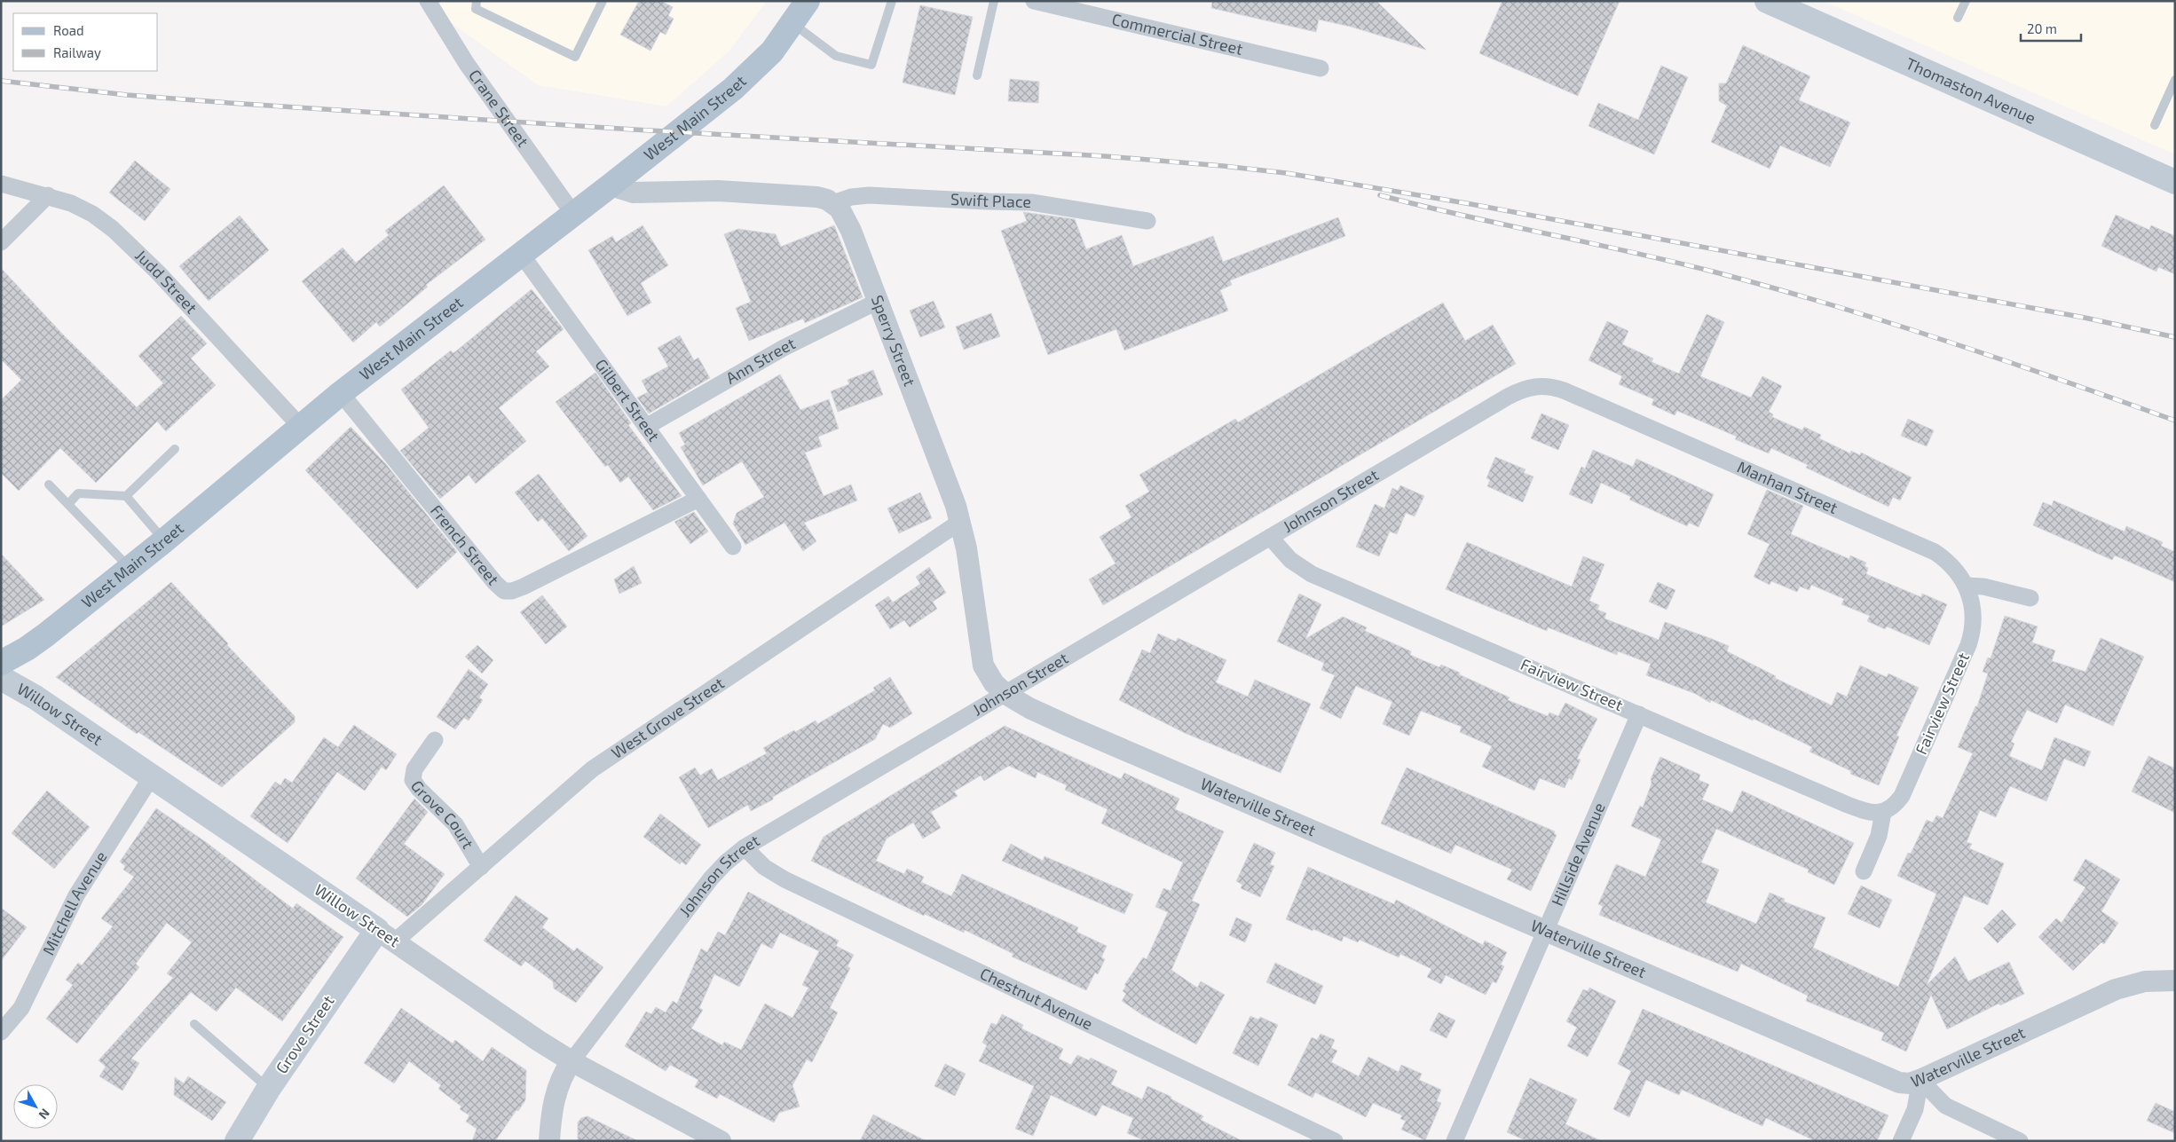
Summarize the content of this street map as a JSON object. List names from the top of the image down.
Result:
{
  "streets": {
    "main road": [
      "Thomaston Avenue",
      "West Main Street",
      "Willow Street",
      "Grove Street"
    ],
    "street": [
      "Commercial Street",
      "Crane Street",
      "Swift Place",
      "Judd Street",
      "Sperry Street",
      "Ann Street",
      "Gilbert Street",
      "Manhan Street",
      "Johnson Street",
      "French Street",
      "Fairview Street",
      "West Grove Street",
      "Waterville Street",
      "Grove Court",
      "Hillside Avenue",
      "Mitchell Avenue",
      "Chestnut Avenue"
    ]
  },
  "crossings": [
    ["Crane Street", "West Main Street"],
    ["West Main Street", "Judd Street"],
    ["West Main Street", "Gilbert Street"],
    ["West Main Street", "French Street"],
    ["Swift Place", "Sperry Street"],
    ["Sperry Street", "Ann Street"],
    ["Sperry Street", "Johnson Street"],
    ["Sperry Street", "West Grove Street"],
    ["Sperry Street", "Waterville Street"],
    ["Ann Street", "Gilbert Street"],
    ["Gilbert Street", "French Street"],
    ["Manhan Street", "Johnson Street"],
    ["Manhan Street", "Fairview Street"],
    ["Johnson Street", "Fairview Street"],
    ["Johnson Street", "Willow Street"],
    ["Johnson Street", "Waterville Street"],
    ["Johnson Street", "Chestnut Avenue"],
    ["Fairview Street", "Hillside Avenue"],
    ["Willow Street", "West Grove Street"],
    ["Willow Street", "Mitchell Avenue"],
    ["Willow Street", "Grove Street"],
    ["West Grove Street", "Grove Court"],
    ["West Grove Street", "Grove Street"],
    ["Waterville Street", "Hillside Avenue"]
  ],
  "legend": ["Road", "Railway"],
  "scale_bar": "20 m",
  "north": "bottom right"
}
